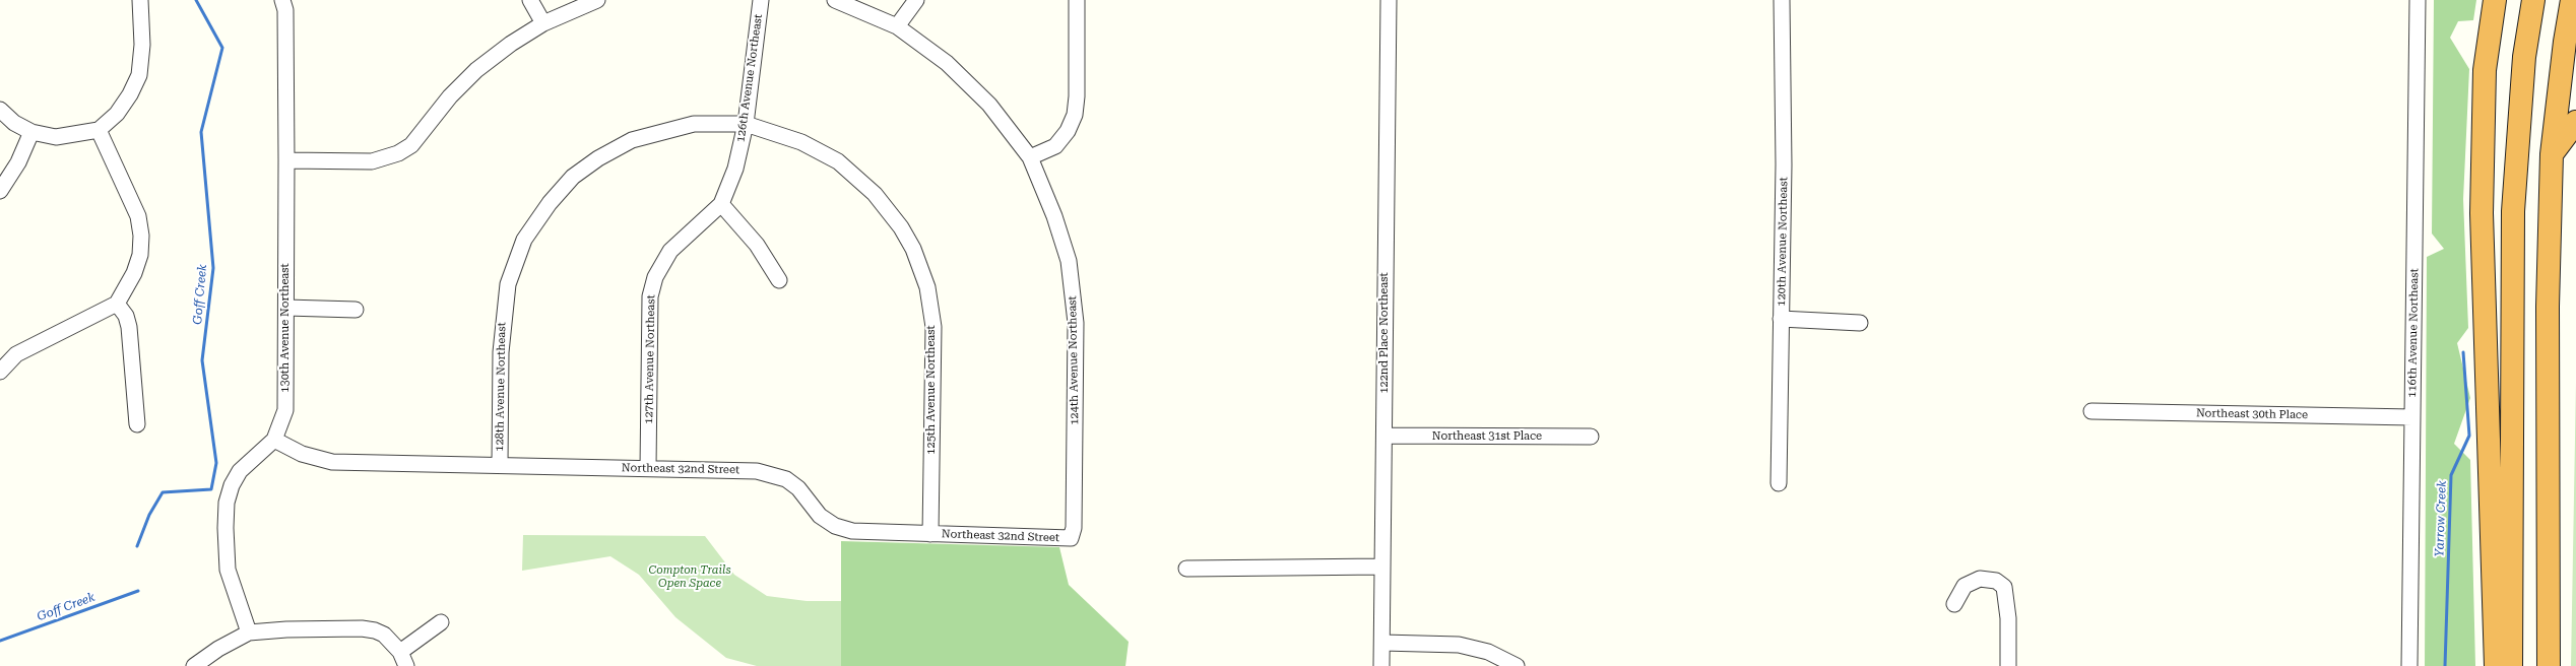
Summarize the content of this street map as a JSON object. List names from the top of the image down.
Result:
{
  "streets": {
    "street": [
      "126th Avenue Northeast",
      "120th Avenue Northeast",
      "130th Avenue Northeast",
      "122nd Place Northeast",
      "116th Avenue Northeast",
      "127th Avenue Northeast",
      "124th Avenue Northeast",
      "128th Avenue Northeast",
      "125th Avenue Northeast",
      "Northeast 30th Place",
      "Northeast 31st Place",
      "Northeast 32nd Street"
    ]
  },
  "crossings": [
    ["126th Avenue Northeast", "127th Avenue Northeast"],
    ["126th Avenue Northeast", "128th Avenue Northeast"],
    ["126th Avenue Northeast", "125th Avenue Northeast"],
    ["130th Avenue Northeast", "Northeast 32nd Street"],
    ["122nd Place Northeast", "Northeast 31st Place"],
    ["116th Avenue Northeast", "Northeast 30th Place"],
    ["127th Avenue Northeast", "Northeast 32nd Street"],
    ["124th Avenue Northeast", "Northeast 32nd Street"],
    ["128th Avenue Northeast", "125th Avenue Northeast"],
    ["128th Avenue Northeast", "Northeast 32nd Street"],
    ["125th Avenue Northeast", "Northeast 32nd Street"]
  ],
  "water": ["Goff Creek", "Yarrow Creek"],
  "parks": ["Compton Trails Open Space"]
}
